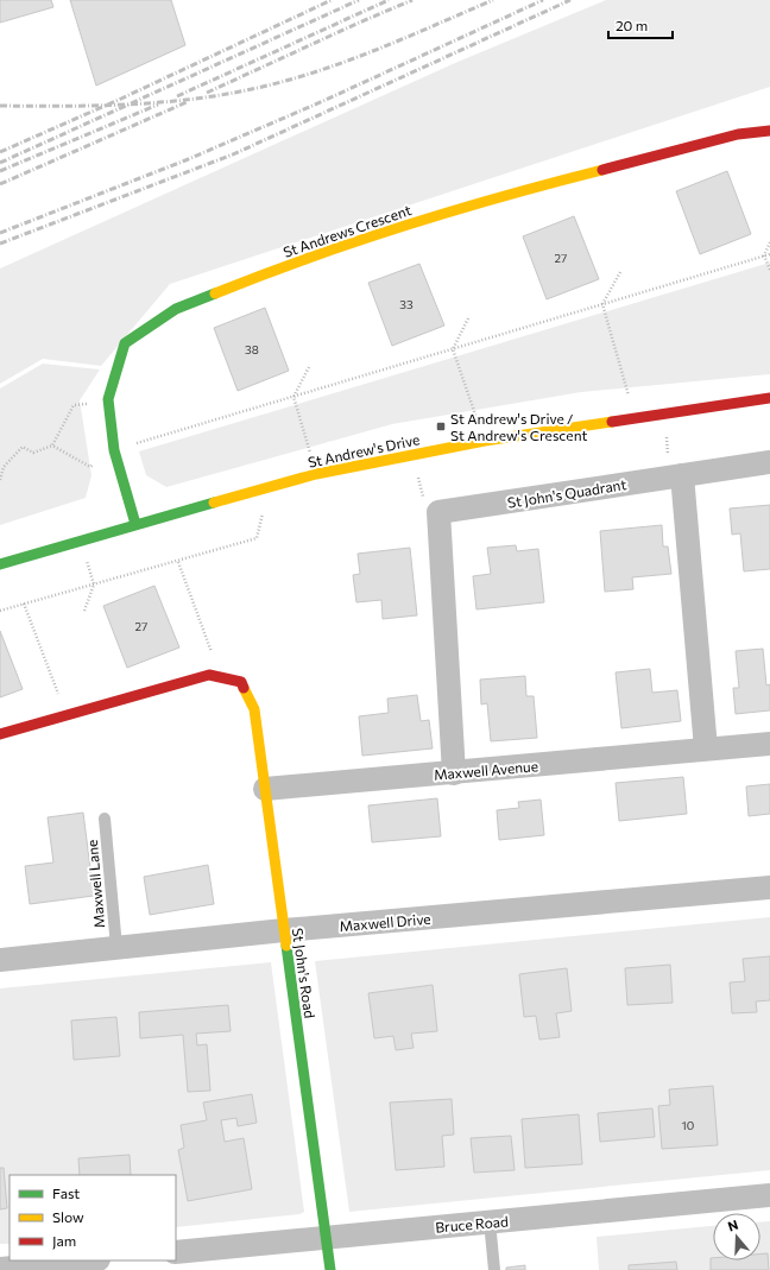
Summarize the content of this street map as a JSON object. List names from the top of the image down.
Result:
{
  "streets": {
    "street": [
      "St Andrews Crescent",
      "St Andrew's Drive",
      "St John's Quadrant",
      "Maxwell Avenue",
      "Maxwell Drive",
      "St John's Road",
      "Bruce Road"
    ],
    "lane": ["Maxwell Lane"]
  },
  "crossings": [
    ["St Andrews Crescent", "St Andrew's Drive"],
    ["Maxwell Avenue", "St John's Road"],
    ["Maxwell Lane", "Maxwell Drive"],
    ["Maxwell Drive", "St John's Road"],
    ["St John's Road", "Bruce Road"]
  ],
  "places": {
    "transit": ["St Andrew's Drive / St Andrew's Crescent"]
  },
  "house_numbers": [
    "27",
    "33",
    "38",
    "27",
    "10"
  ],
  "legend": ["Fast", "Slow", "Jam"],
  "scale_bar": "20 m",
  "north": "top"
}
